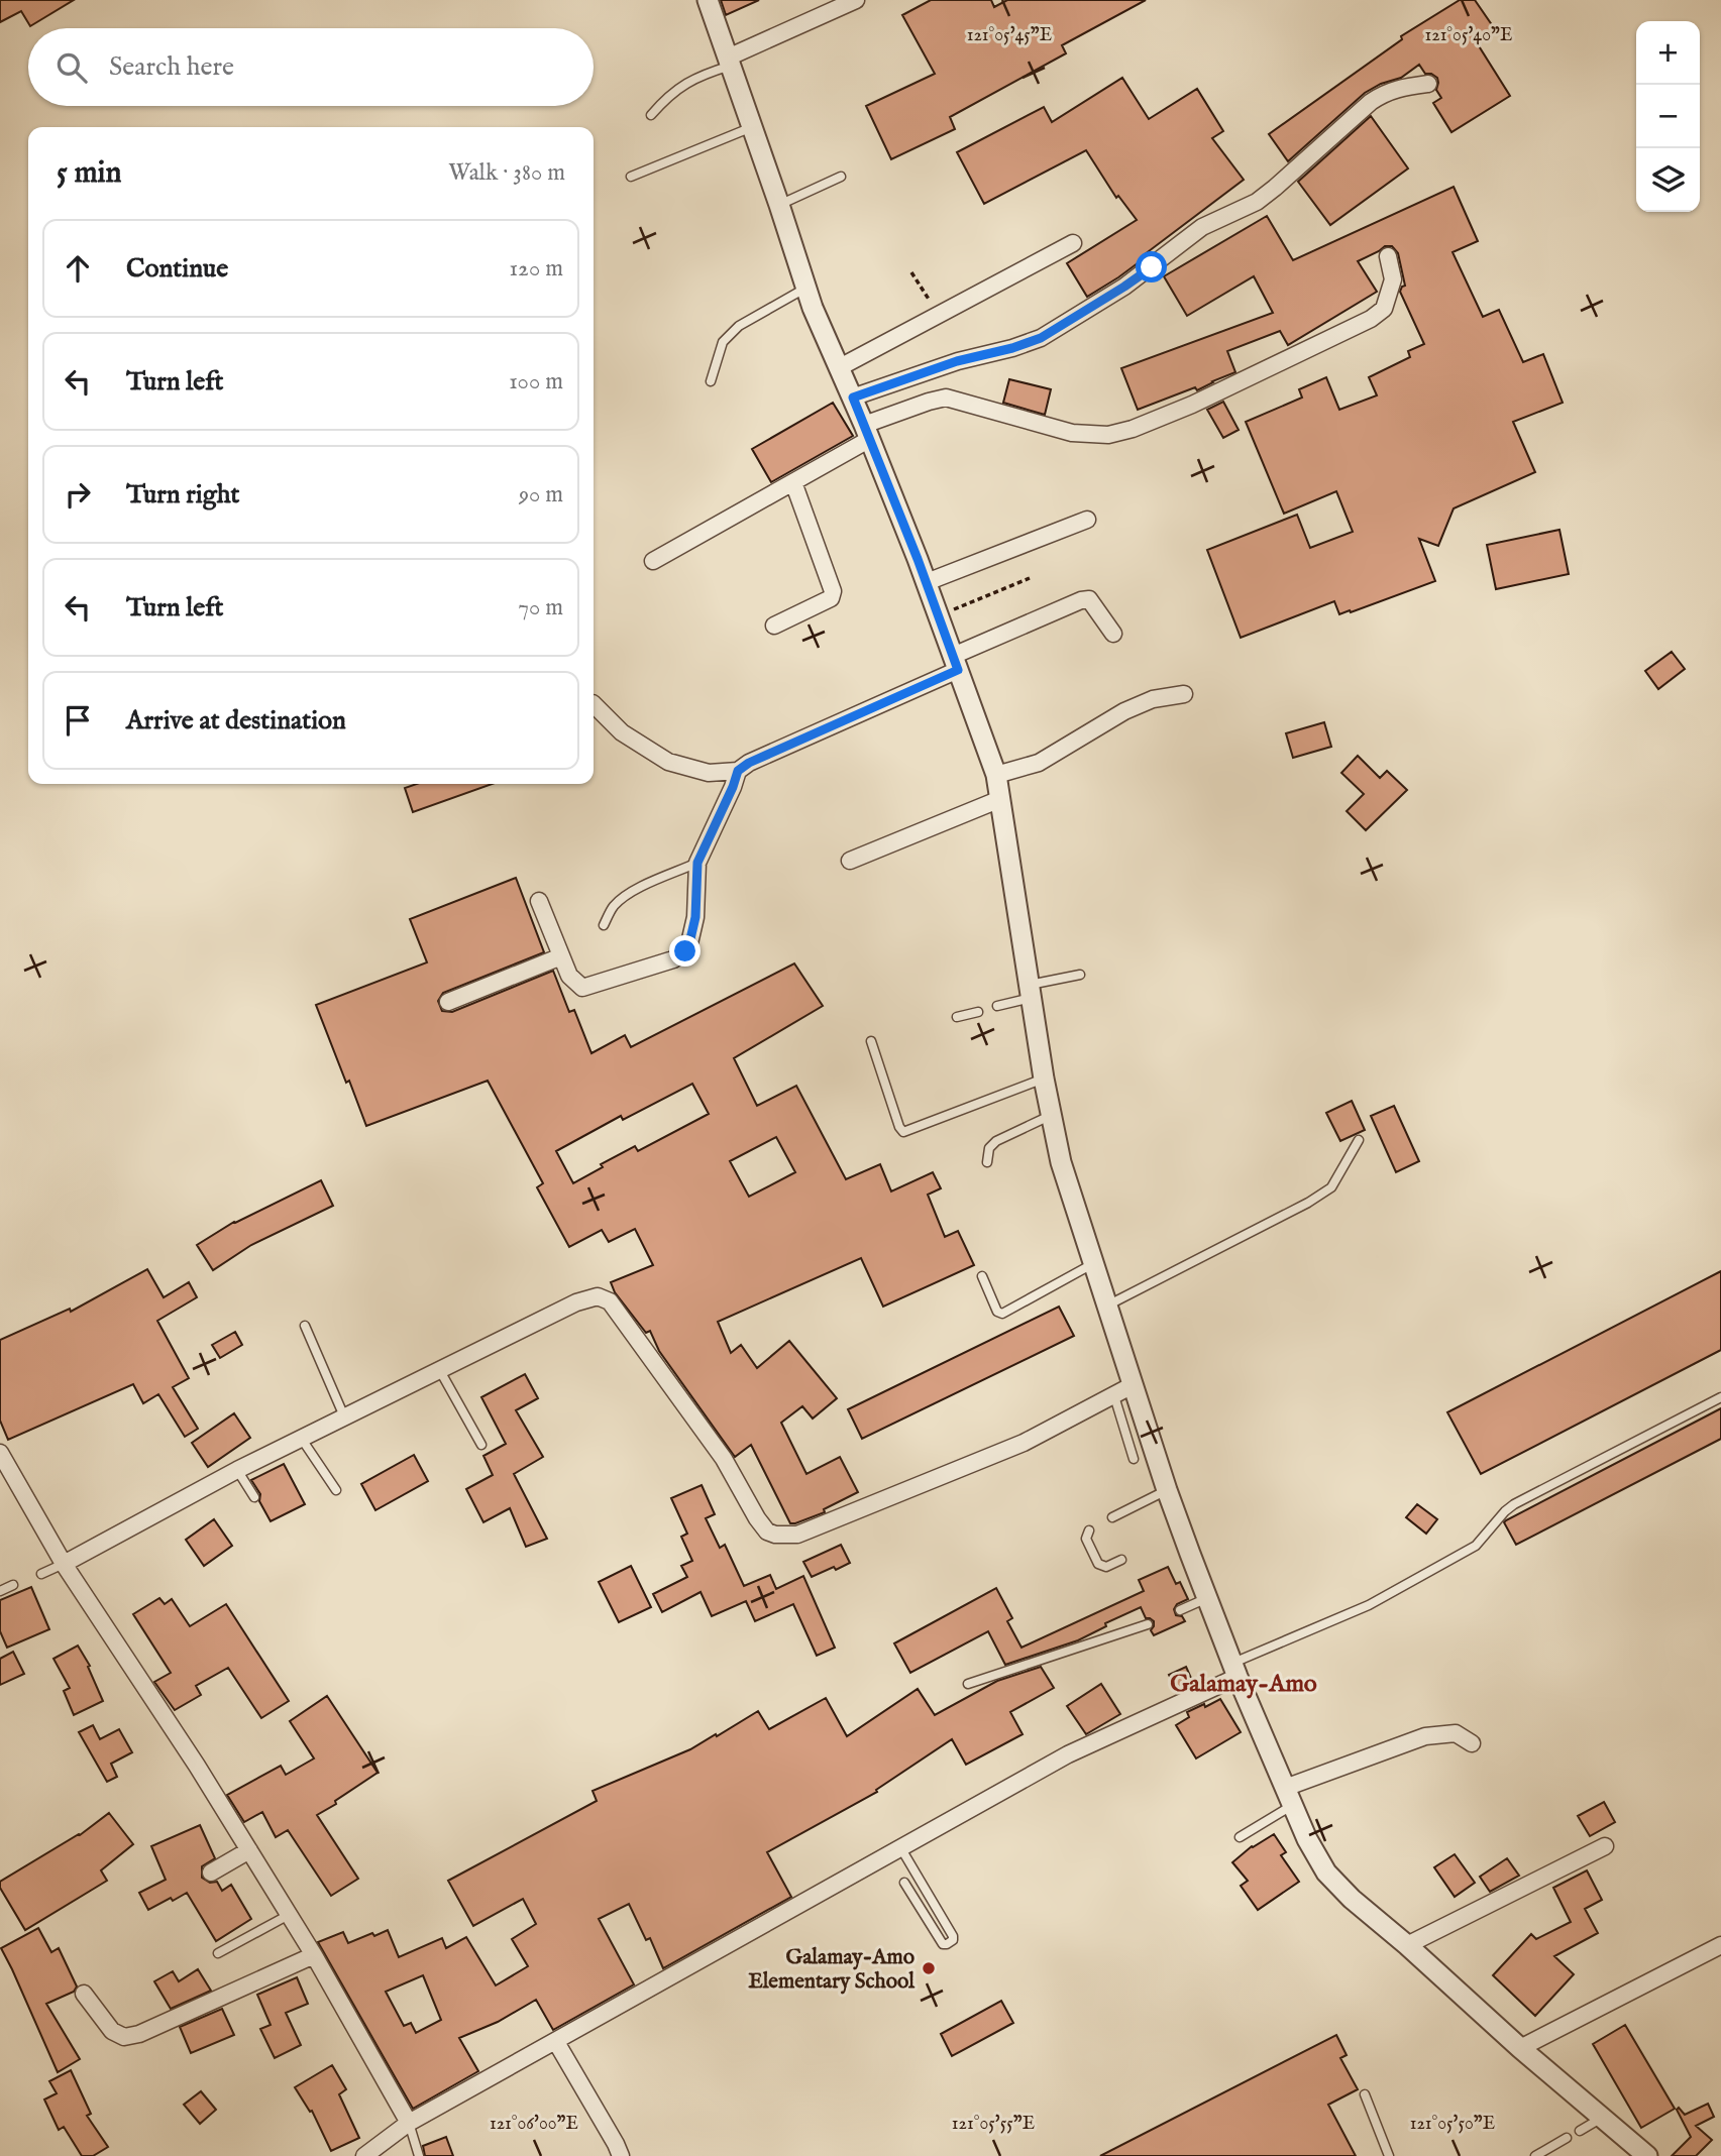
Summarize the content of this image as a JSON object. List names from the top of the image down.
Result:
{
  "districts": ["Galamay-Amo"],
  "places": ["Galamay-Amo Elementary School"],
  "page": {
    "map_buttons": ["+", "−"],
    "search": "Search here",
    "heading": ["5 min", "Walk · 380 m"],
    "list": [
      ["Continue", "120 m"],
      ["Turn left", "100 m"],
      ["Turn right", "90 m"],
      ["Turn left", "70 m"],
      "Arrive at destination"
    ]
  },
  "coordinates": [
    "121°05'45\"E",
    "121°05'40\"E",
    "121°06'00\"E",
    "121°05'55\"E",
    "121°05'50\"E"
  ]
}
